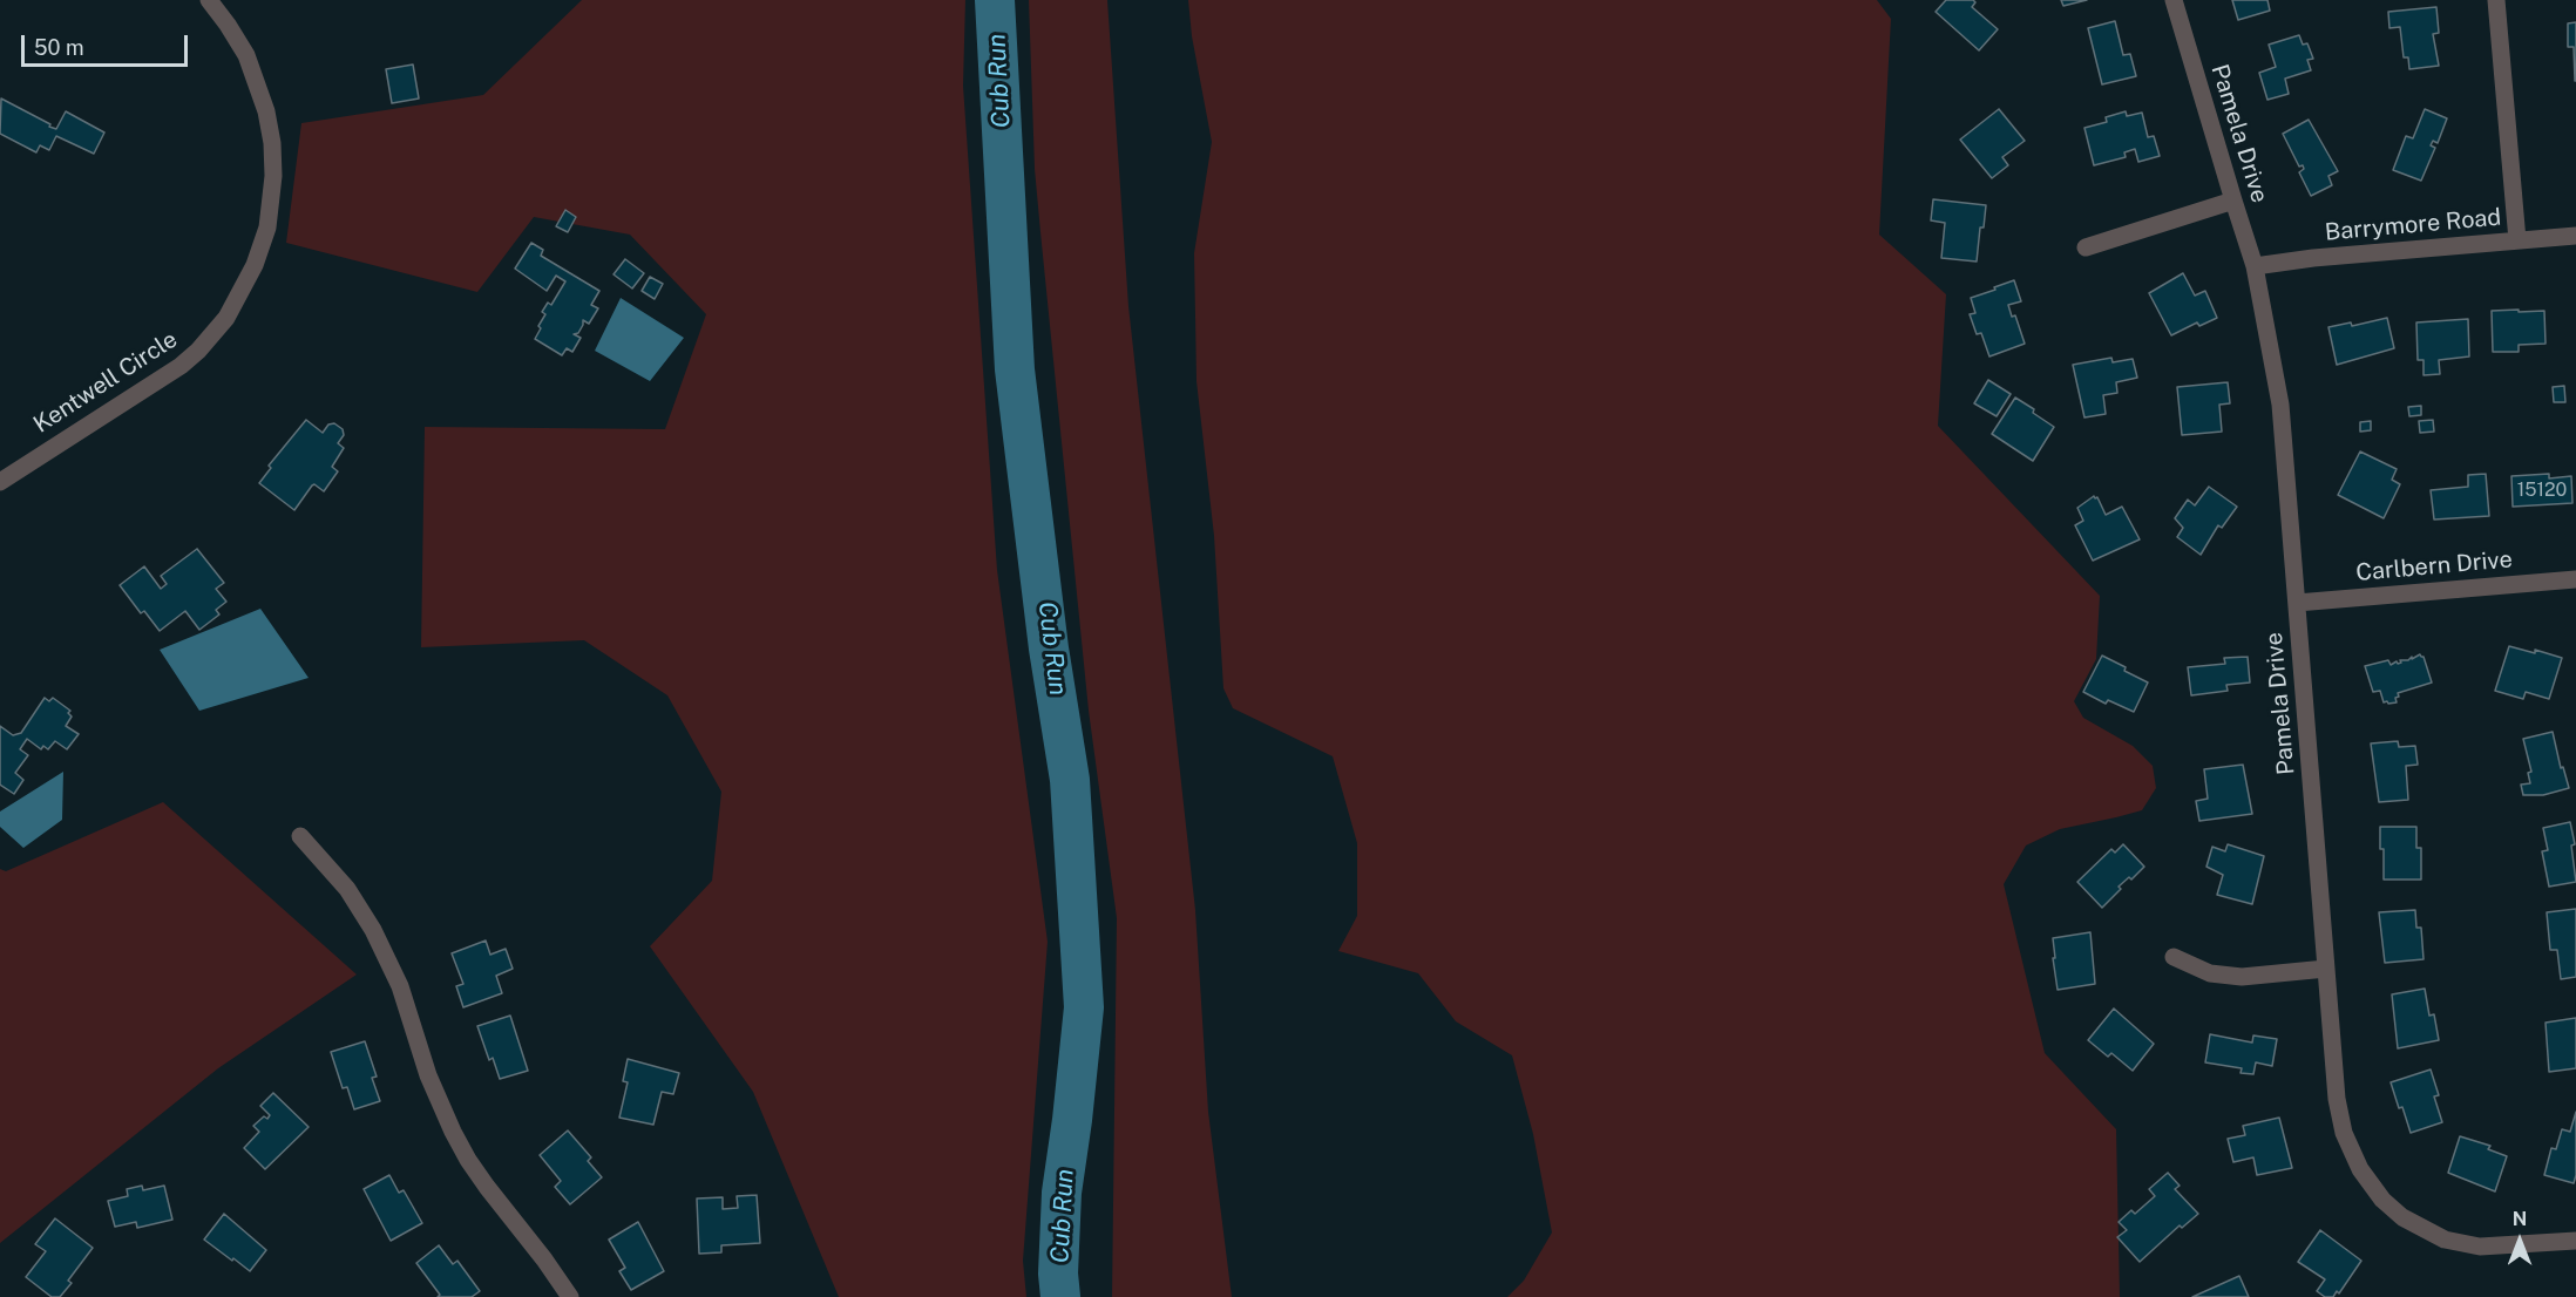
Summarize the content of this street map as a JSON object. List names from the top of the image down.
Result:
{
  "streets": {
    "street": [
      "Pamela Drive",
      "Barrymore Road",
      "Kentwell Circle",
      "Carlbern Drive"
    ]
  },
  "crossings": [
    ["Pamela Drive", "Barrymore Road"],
    ["Pamela Drive", "Carlbern Drive"]
  ],
  "water": ["Cub Run"],
  "house_numbers": ["15120"],
  "scale_bar": "50 m",
  "north": "top"
}
